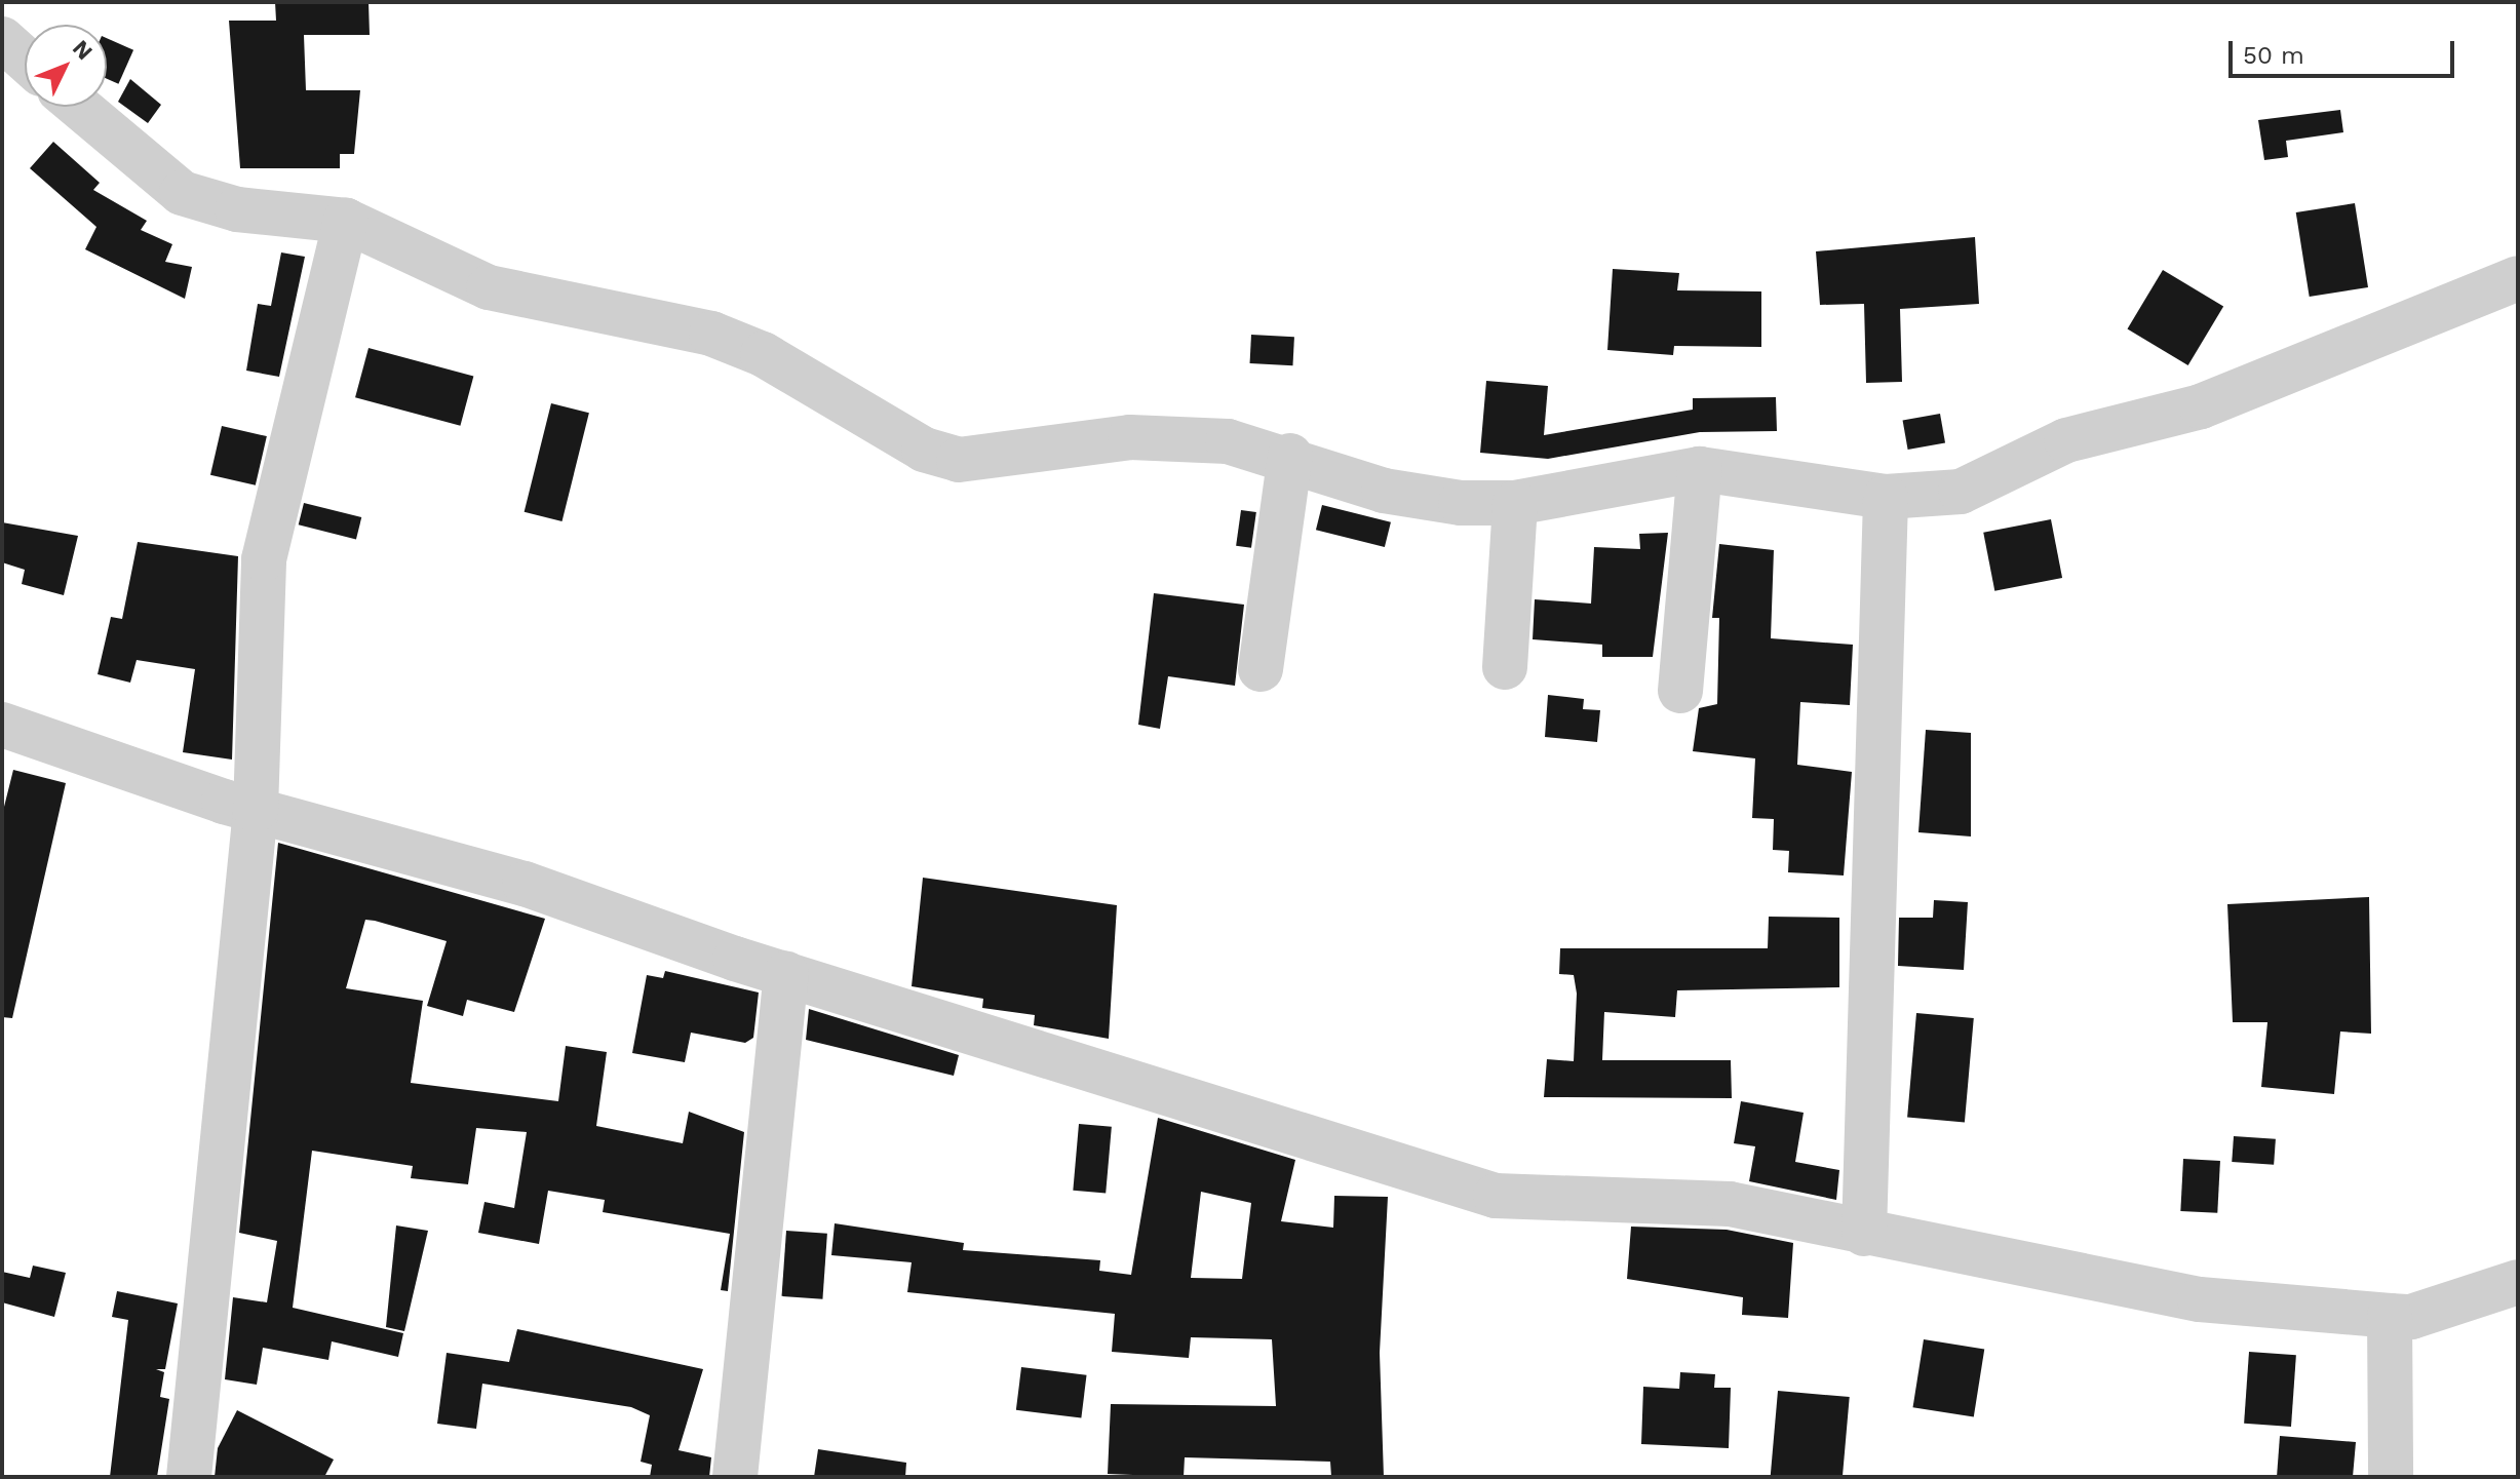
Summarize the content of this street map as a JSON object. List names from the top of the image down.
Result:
{
  "scale_bar": "50 m",
  "north": "top right"
}
